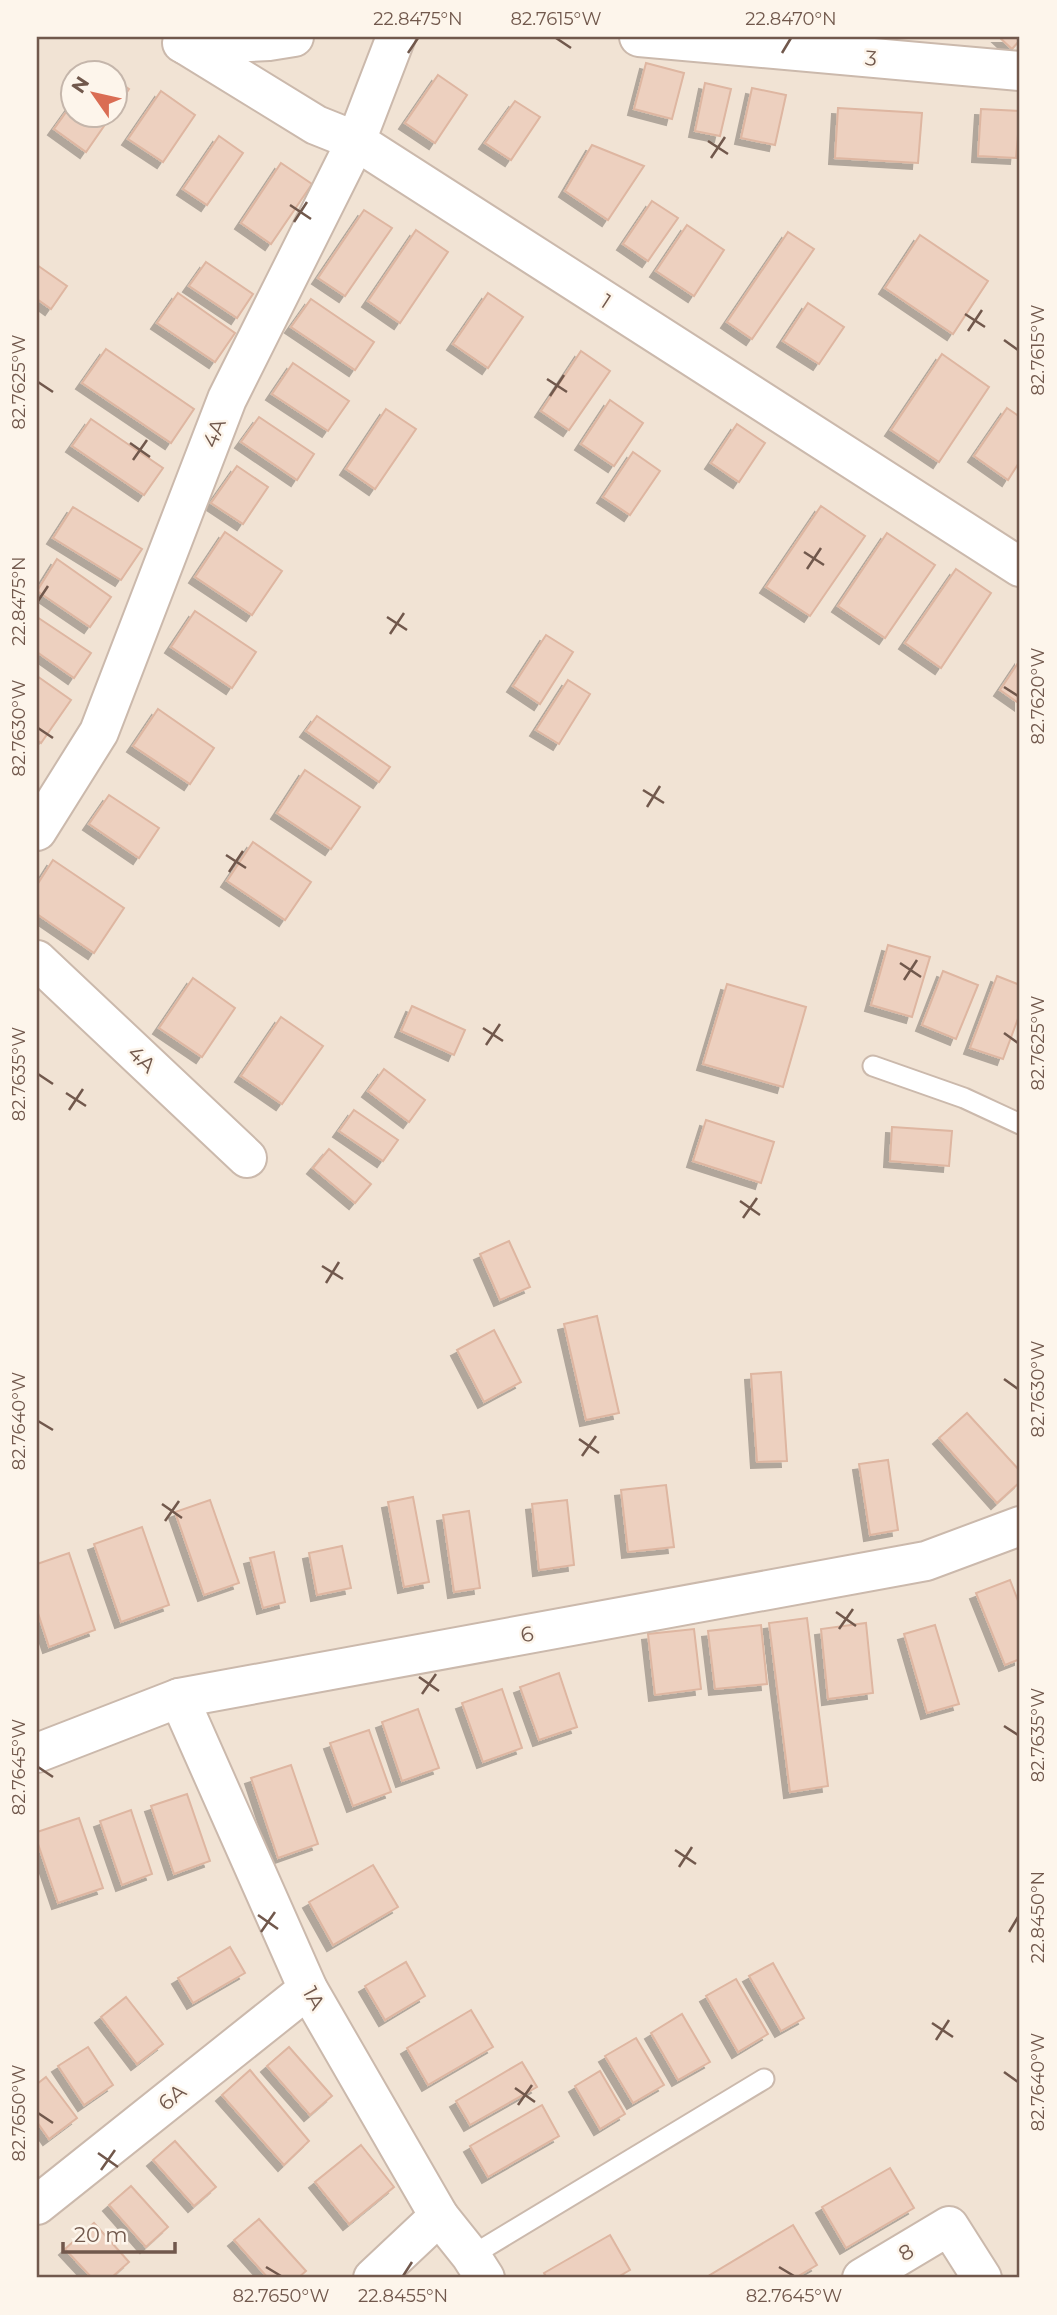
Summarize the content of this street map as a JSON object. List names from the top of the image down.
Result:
{
  "streets": {
    "street": [
      "3",
      "1",
      "4A",
      "6",
      "1A",
      "6A",
      "8"
    ]
  },
  "crossings": [
    ["1", "4A"],
    ["6", "1A"],
    ["1A", "6A"]
  ],
  "scale_bar": "20 m",
  "north": "top left",
  "coordinates": [
    "22.8475°N",
    "82.7615°W",
    "22.8470°N",
    "82.7625°W",
    "82.7620°W",
    "82.7630°W",
    "82.7635°W",
    "82.7640°W",
    "82.7645°W",
    "22.8450°N",
    "82.7650°W",
    "22.8455°N"
  ]
}
